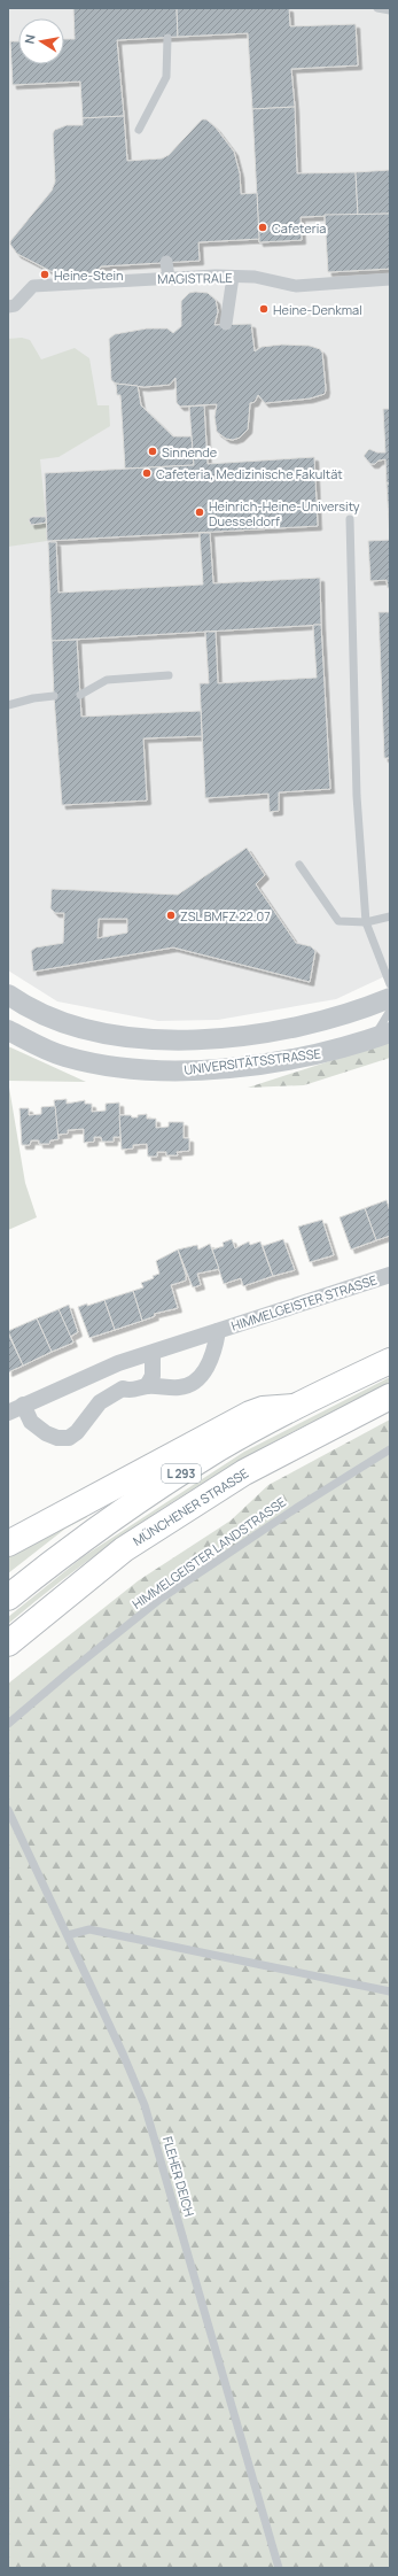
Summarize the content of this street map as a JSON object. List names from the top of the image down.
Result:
{
  "streets": {
    "highway": ["L 293", "MÜNCHENER STRASSE"],
    "street": ["MAGISTRALE", "UNIVERSITÄTSSTRASSE", "HIMMELGEISTER STRASSE"],
    "lane": ["HIMMELGEISTER LANDSTRASSE", "FLEHER DEICH"]
  },
  "places": [
    "Cafeteria",
    "Heine-Stein",
    "Heine-Denkmal",
    "Sinnende",
    "Cafeteria, Medizinische Fakultät",
    "Heinrich-Heine-University Duesseldorf",
    "ZSL BMFZ 22.07"
  ],
  "north": "left"
}
